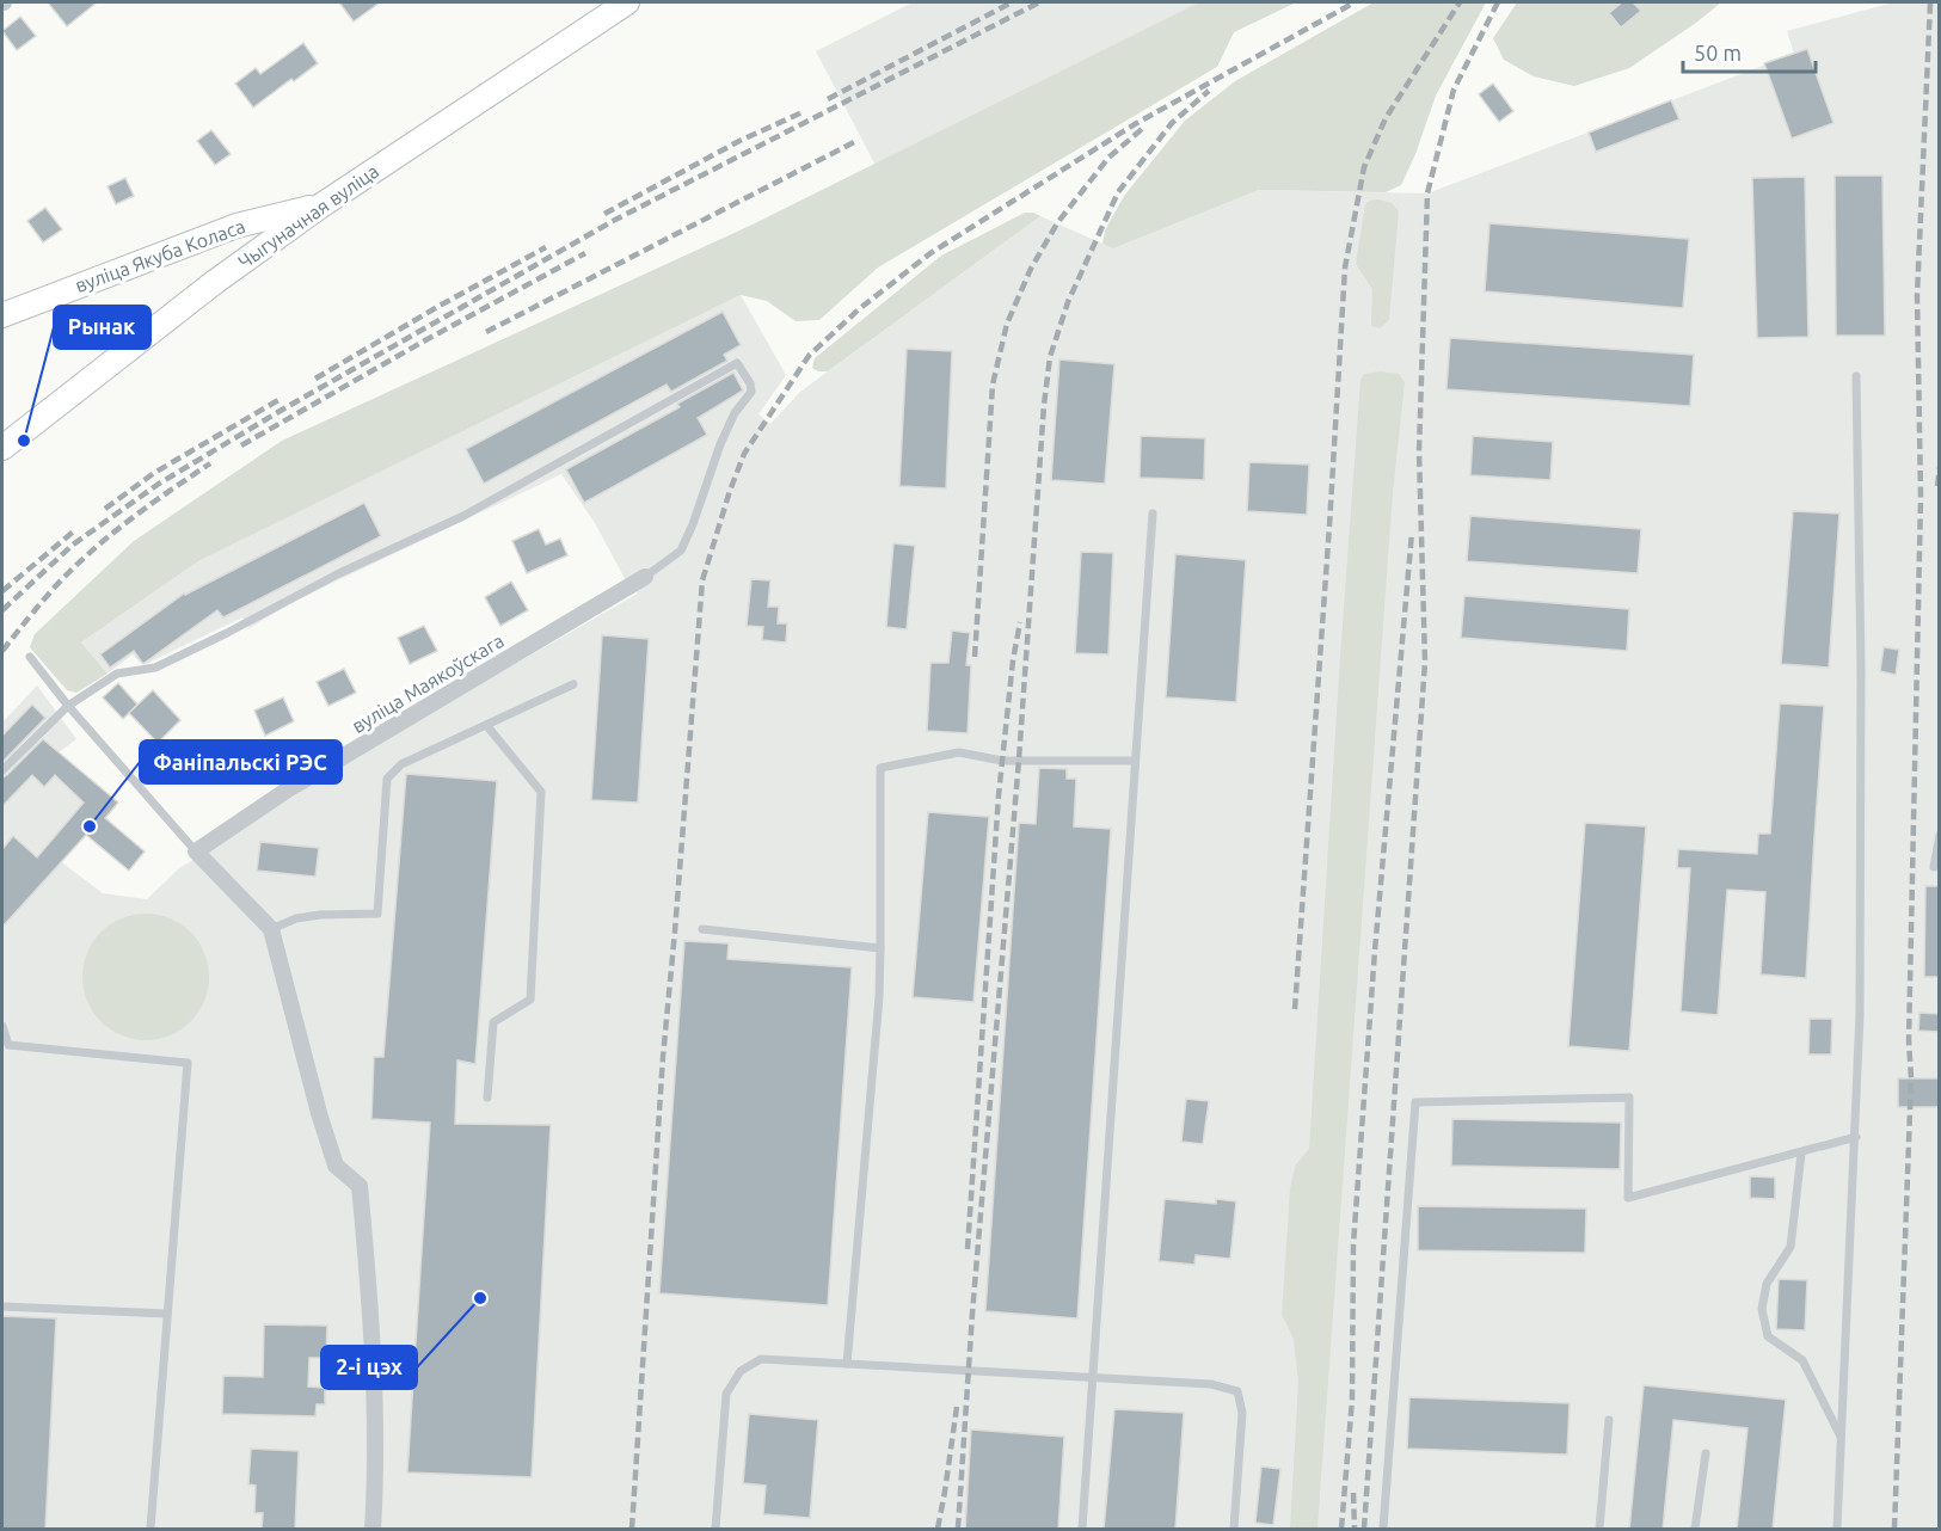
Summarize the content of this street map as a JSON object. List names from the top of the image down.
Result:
{
  "streets": {
    "street": ["Чыгуначная вуліца", "вуліца Якуба Коласа", "вуліца Маякоўскага"]
  },
  "crossings": [
    ["Чыгуначная вуліца", "вуліца Якуба Коласа"]
  ],
  "places": ["Рынак", "Фаніпальскі РЭС", "2-і цэх"],
  "scale_bar": "50 m"
}
